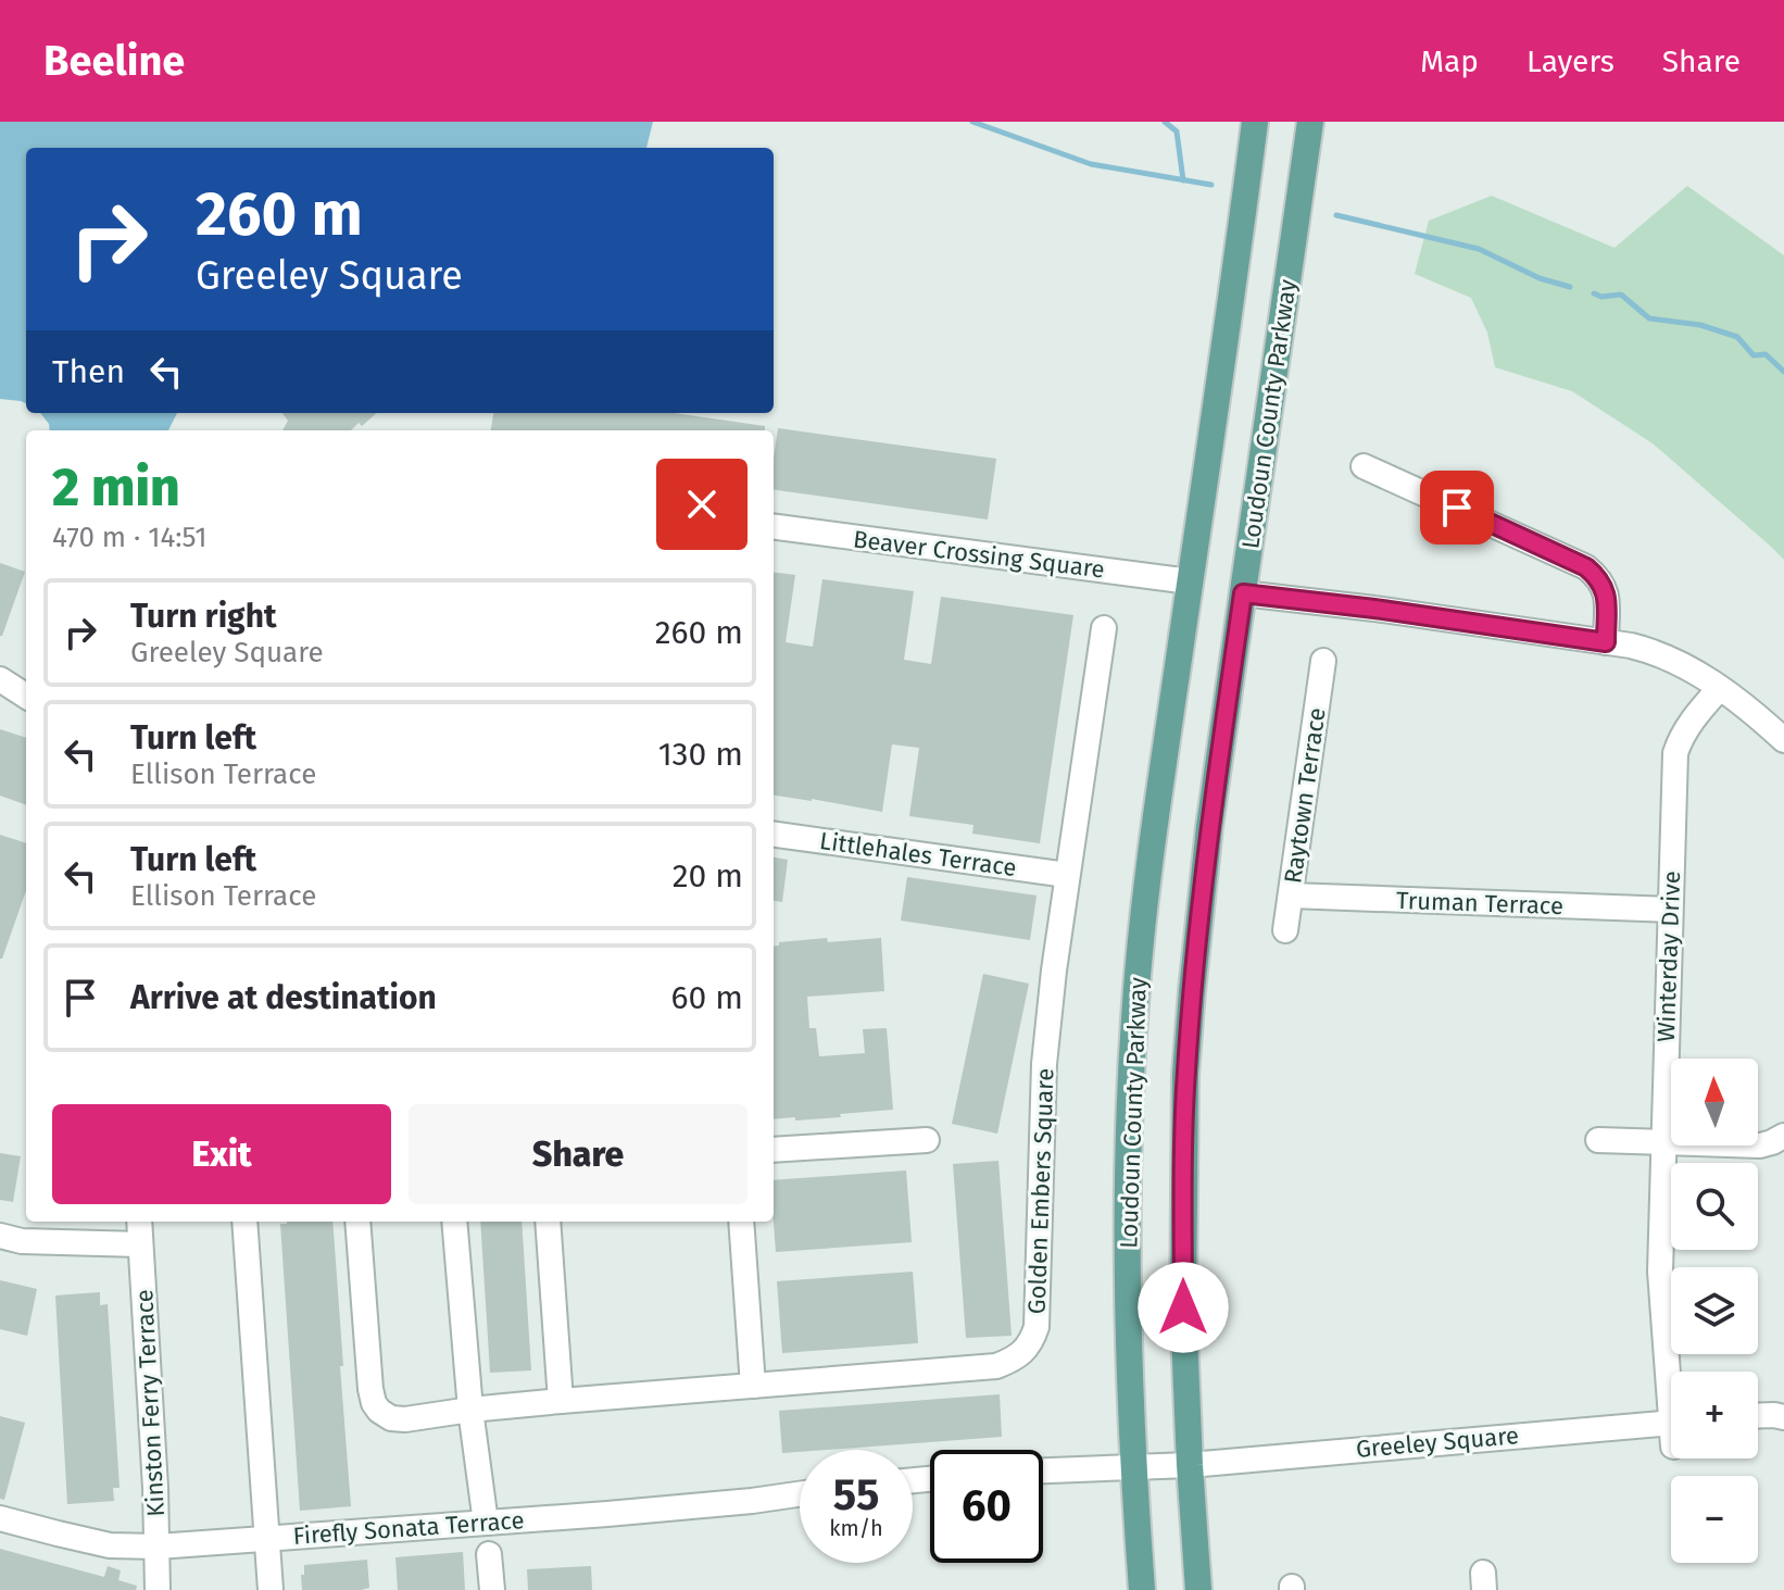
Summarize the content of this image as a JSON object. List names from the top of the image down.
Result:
{
  "streets": {
    "main road": ["Loudoun County Parkway"],
    "street": [
      "Beaver Crossing Square",
      "Raytown Terrace",
      "Littlehales Terrace",
      "Truman Terrace",
      "Winterday Drive",
      "Golden Embers Square",
      "Kinston Ferry Terrace",
      "Greeley Square",
      "Firefly Sonata Terrace"
    ]
  },
  "crossings": [
    ["Loudoun County Parkway", "Beaver Crossing Square"],
    ["Loudoun County Parkway", "Greeley Square"],
    ["Raytown Terrace", "Truman Terrace"],
    ["Littlehales Terrace", "Golden Embers Square"],
    ["Truman Terrace", "Winterday Drive"],
    ["Kinston Ferry Terrace", "Firefly Sonata Terrace"]
  ],
  "north": "top",
  "page": {
    "header": "Beeline",
    "nav": ["Map", "Layers", "Share"],
    "turn": ["260 m", "Greeley Square"],
    "then": "Then",
    "heading": ["2 min", "470 m · 14:51"],
    "list": [
      {
        "name": "Turn right",
        "note": "Greeley Square",
        "value": "260 m"
      },
      {
        "name": "Turn left",
        "note": "Ellison Terrace",
        "value": "130 m"
      },
      {
        "name": "Turn left",
        "note": "Ellison Terrace",
        "value": "20 m"
      },
      {
        "name": "Arrive at destination",
        "value": "60 m"
      }
    ],
    "map_buttons": ["+", "−"],
    "buttons": ["Exit", "Share"],
    "speed": "55 km/h",
    "limit": "60"
  }
}
